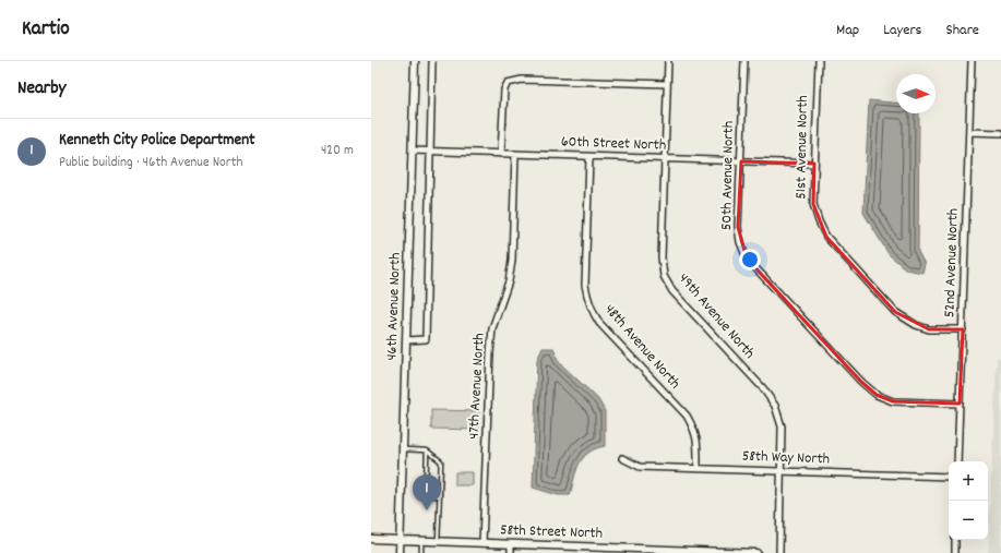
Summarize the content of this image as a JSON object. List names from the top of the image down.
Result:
{
  "streets": {
    "street": [
      "60th Street North",
      "51st Avenue North",
      "50th Avenue North",
      "52nd Avenue North",
      "46th Avenue North",
      "49th Avenue North",
      "48th Avenue North",
      "47th Avenue North",
      "58th Way North",
      "58th Street North"
    ]
  },
  "crossings": [
    ["60th Street North", "51st Avenue North"],
    ["60th Street North", "50th Avenue North"],
    ["60th Street North", "46th Avenue North"],
    ["60th Street North", "49th Avenue North"],
    ["60th Street North", "48th Avenue North"],
    ["60th Street North", "47th Avenue North"],
    ["51st Avenue North", "52nd Avenue North"],
    ["50th Avenue North", "52nd Avenue North"],
    ["46th Avenue North", "58th Street North"],
    ["49th Avenue North", "58th Way North"],
    ["48th Avenue North", "58th Way North"],
    ["47th Avenue North", "58th Street North"]
  ],
  "north": "right",
  "page": {
    "header": "Kartio",
    "nav": ["Map", "Layers", "Share"],
    "heading": "Nearby",
    "list": [
      {
        "mark": "1",
        "name": "Kenneth City Police Department",
        "note": "Public building · 46th Avenue North",
        "value": "420 m"
      }
    ],
    "map_buttons": ["+", "−"],
    "pins": "1"
  }
}
